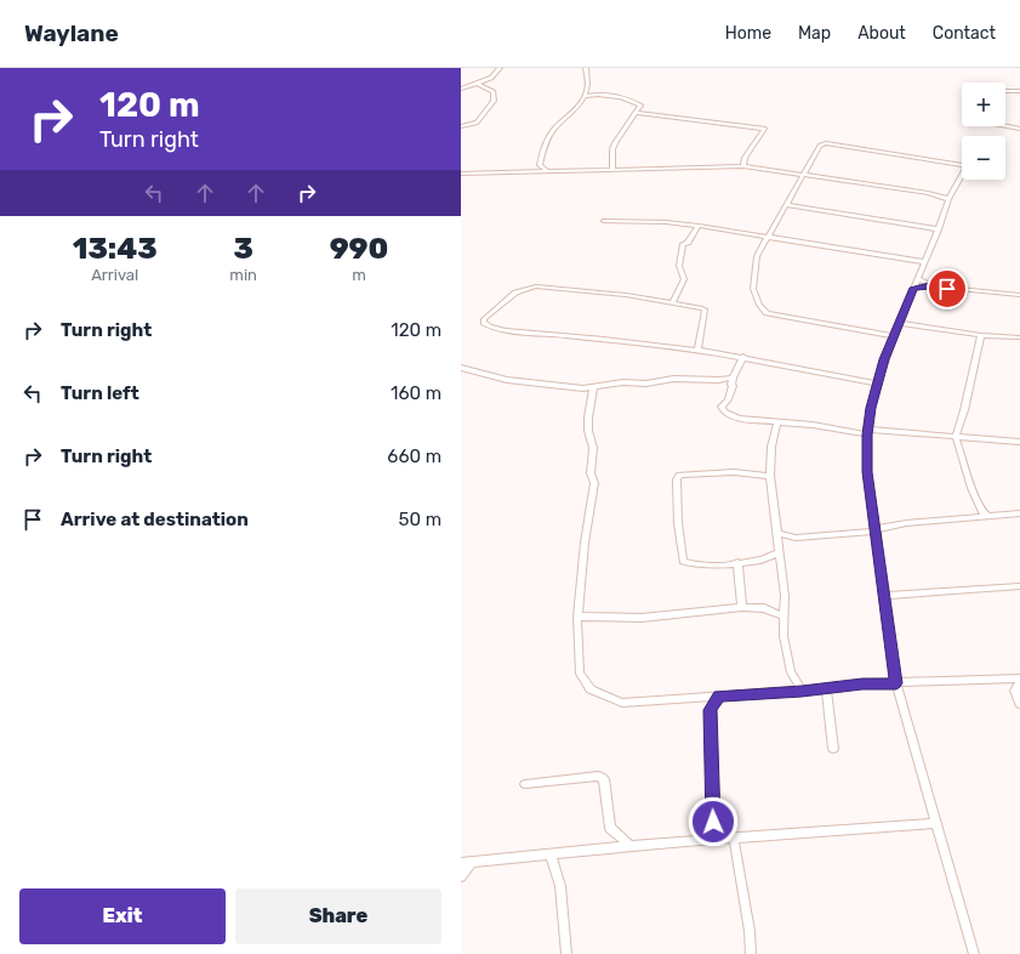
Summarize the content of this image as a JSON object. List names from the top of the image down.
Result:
{
  "page": {
    "header": "Waylane",
    "nav": [
      "Home",
      "Map",
      "About",
      "Contact"
    ],
    "turn": ["120 m", "Turn right"],
    "map_buttons": ["+", "−"],
    "eta": [
      "13:43",
      "Arrival",
      "3",
      "min",
      "990",
      "m"
    ],
    "list": [
      {
        "name": "Turn right",
        "value": "120 m"
      },
      {
        "name": "Turn left",
        "value": "160 m"
      },
      {
        "name": "Turn right",
        "value": "660 m"
      },
      {
        "name": "Arrive at destination",
        "value": "50 m"
      }
    ],
    "buttons": ["Exit", "Share"]
  }
}
